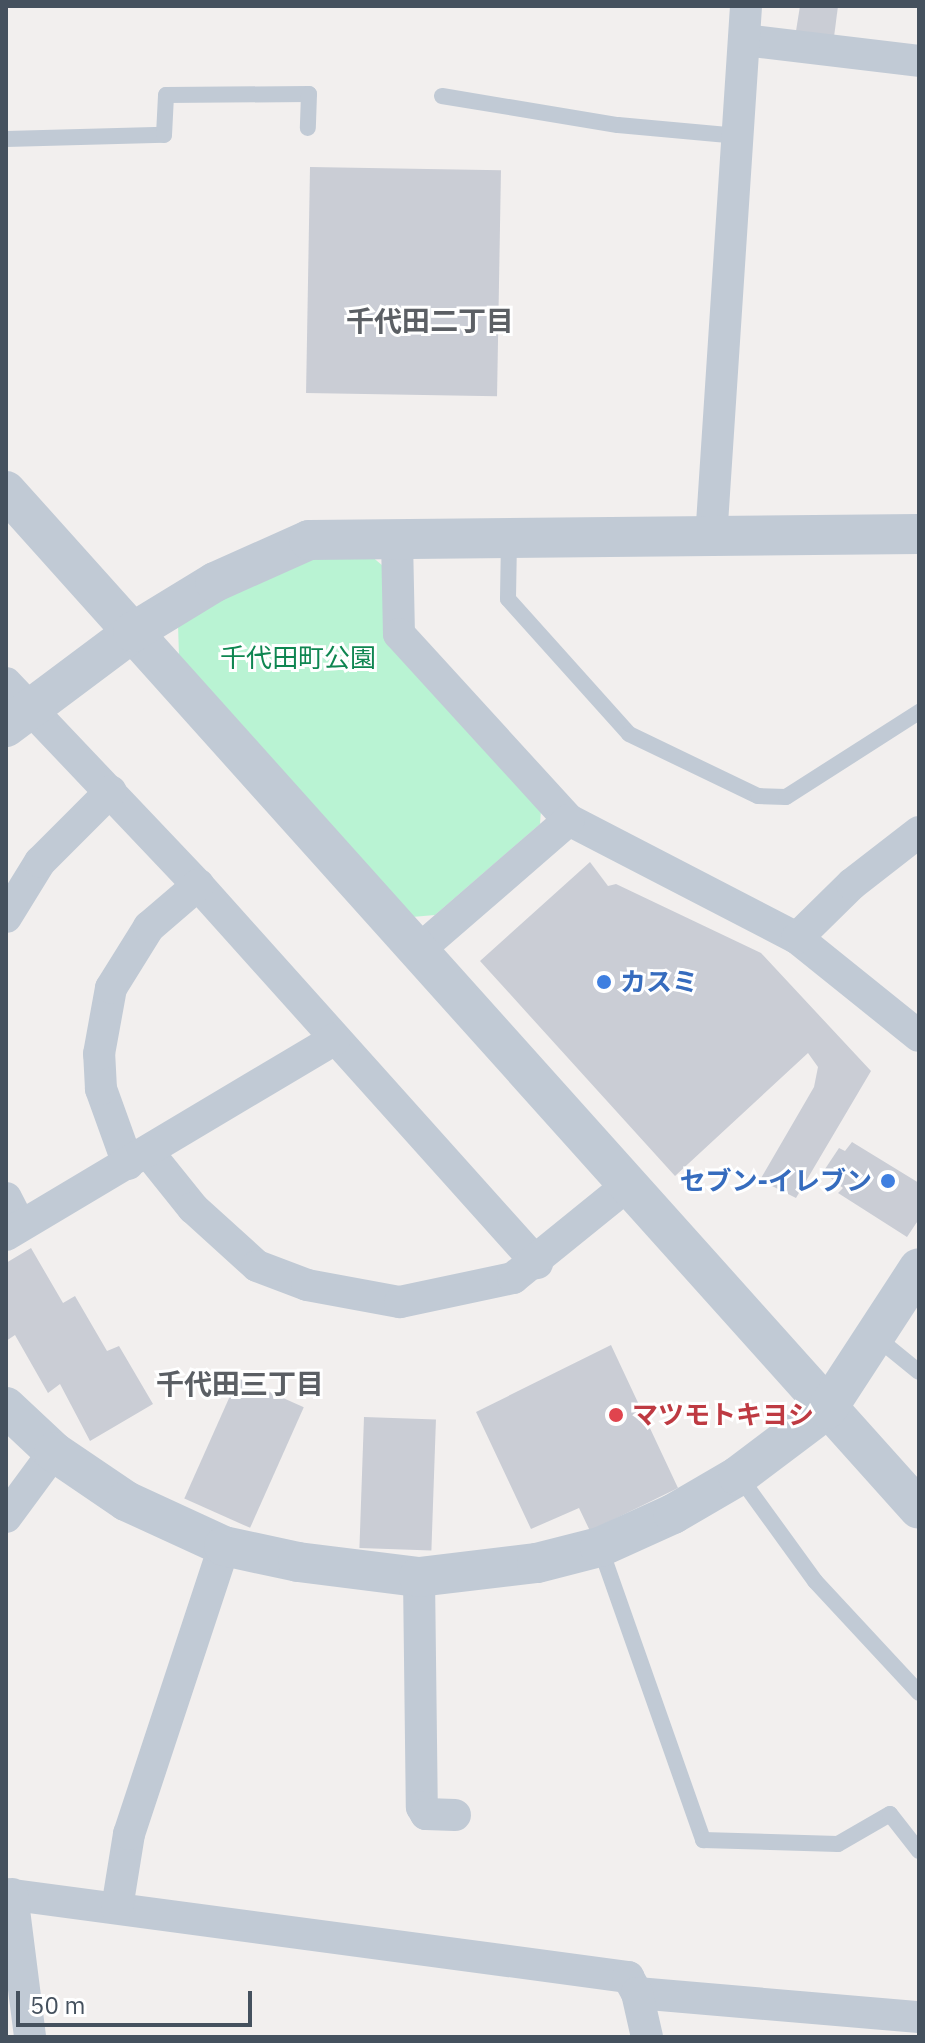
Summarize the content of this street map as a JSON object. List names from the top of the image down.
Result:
{
  "districts": ["千代田二丁目", "千代田三丁目"],
  "parks": ["千代田町公園"],
  "places": ["カスミ", "セブン-イレブン", "マツモトキヨシ"],
  "scale_bar": "50 m"
}
